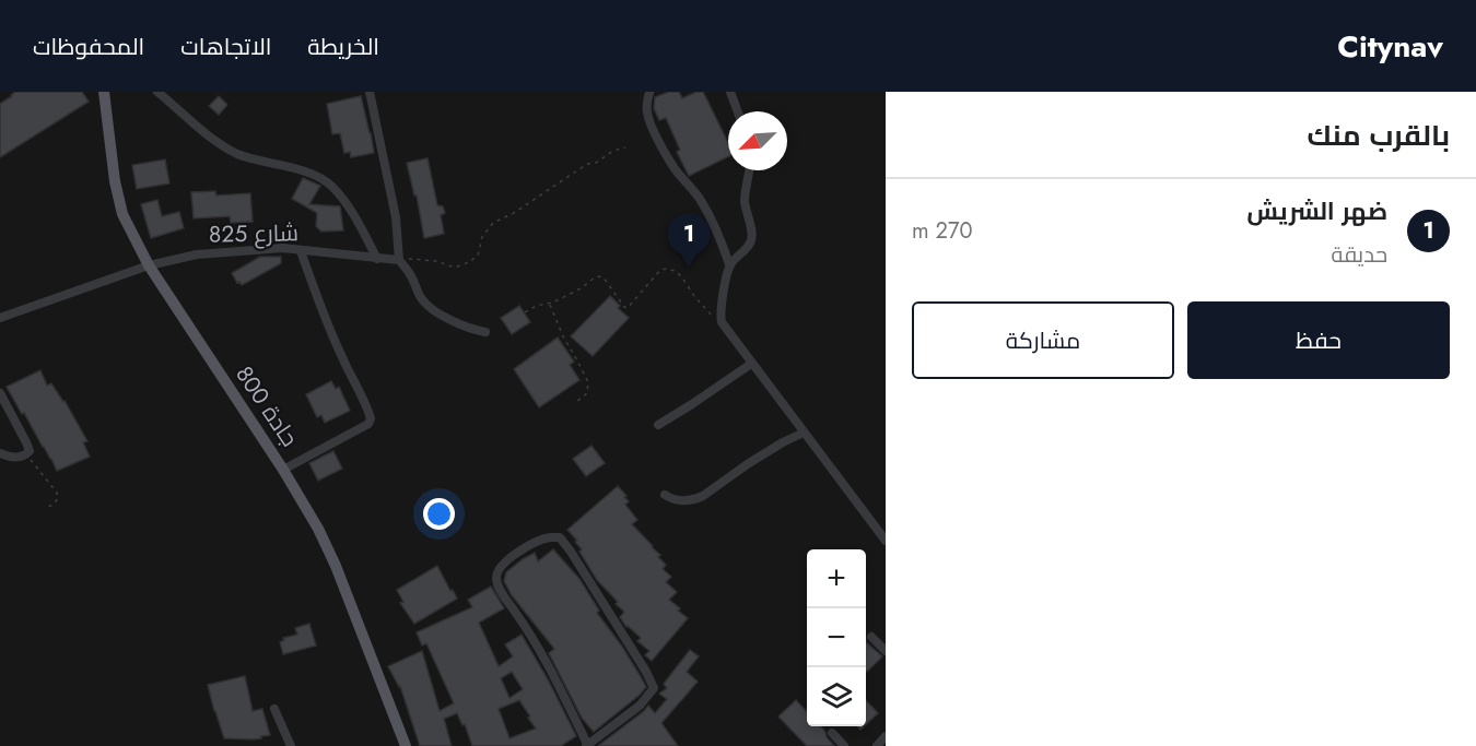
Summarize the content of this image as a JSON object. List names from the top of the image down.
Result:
{
  "streets": {
    "main road": ["جادة 800"],
    "street": ["شارع 825"]
  },
  "crossings": [
    ["شارع 825", "جادة 800"]
  ],
  "north": "bottom left",
  "page": {
    "header": "Citynav",
    "nav": ["الخريطة", "الاتجاهات", "المحفوظات"],
    "heading": "بالقرب منك",
    "list": [
      {
        "mark": "1",
        "name": "ضهر الشريش",
        "note": "حديقة",
        "value": "270 m"
      }
    ],
    "pins": "1",
    "buttons": ["حفظ", "مشاركة"],
    "map_buttons": ["+", "−"]
  }
}
